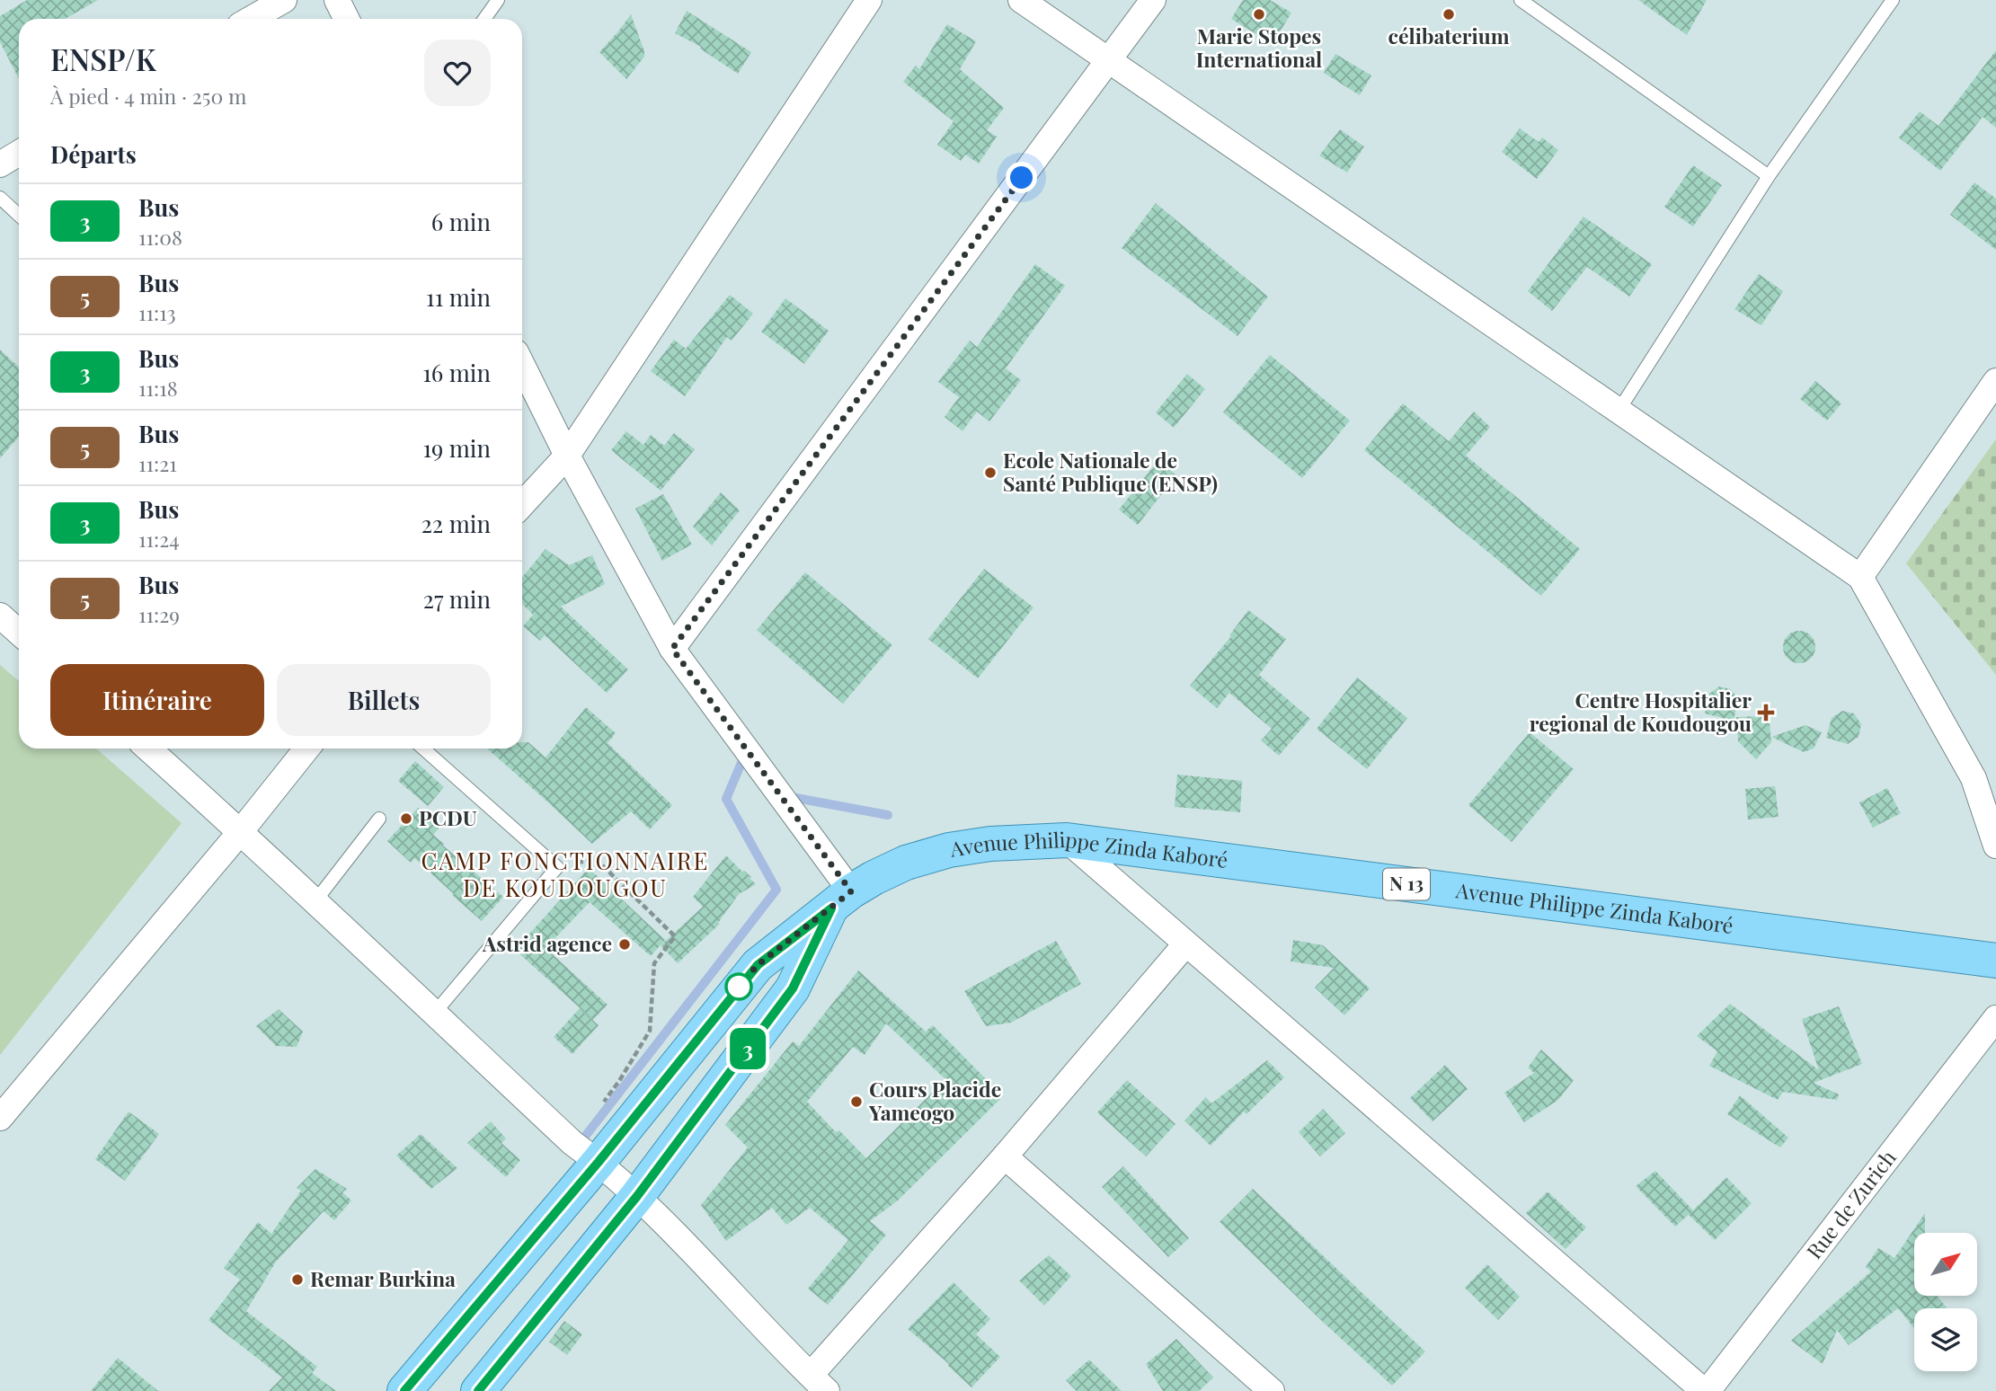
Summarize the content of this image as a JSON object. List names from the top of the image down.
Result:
{
  "streets": {
    "main road": ["Avenue Philippe Zinda Kaboré", "N 13"],
    "street": ["Rue de Zurich"]
  },
  "districts": ["CAMP FONCTIONNAIRE DE KOUDOUGOU"],
  "places": {
    "other": [
      "Marie Stopes International",
      "célibaterium",
      "Ecole Nationale de Santé Publique (ENSP)",
      "PCDU",
      "Astrid agence",
      "Cours Placide Yameogo",
      "Remar Burkina"
    ],
    "health": ["Centre Hospitalier regional de Koudougou"]
  },
  "lines": ["bus line 3"],
  "north": "top right",
  "page": {
    "on_map": "3",
    "heading": [
      ["ENSP/K", "À pied · 4 min · 250 m"],
      "Départs"
    ],
    "list": [
      {
        "mark": "3",
        "name": "Bus",
        "note": "11:08",
        "value": "6 min"
      },
      {
        "mark": "5",
        "name": "Bus",
        "note": "11:13",
        "value": "11 min"
      },
      {
        "mark": "3",
        "name": "Bus",
        "note": "11:18",
        "value": "16 min"
      },
      {
        "mark": "5",
        "name": "Bus",
        "note": "11:21",
        "value": "19 min"
      },
      {
        "mark": "3",
        "name": "Bus",
        "note": "11:24",
        "value": "22 min"
      },
      {
        "mark": "5",
        "name": "Bus",
        "note": "11:29",
        "value": "27 min"
      }
    ],
    "buttons": ["Itinéraire", "Billets"]
  }
}
